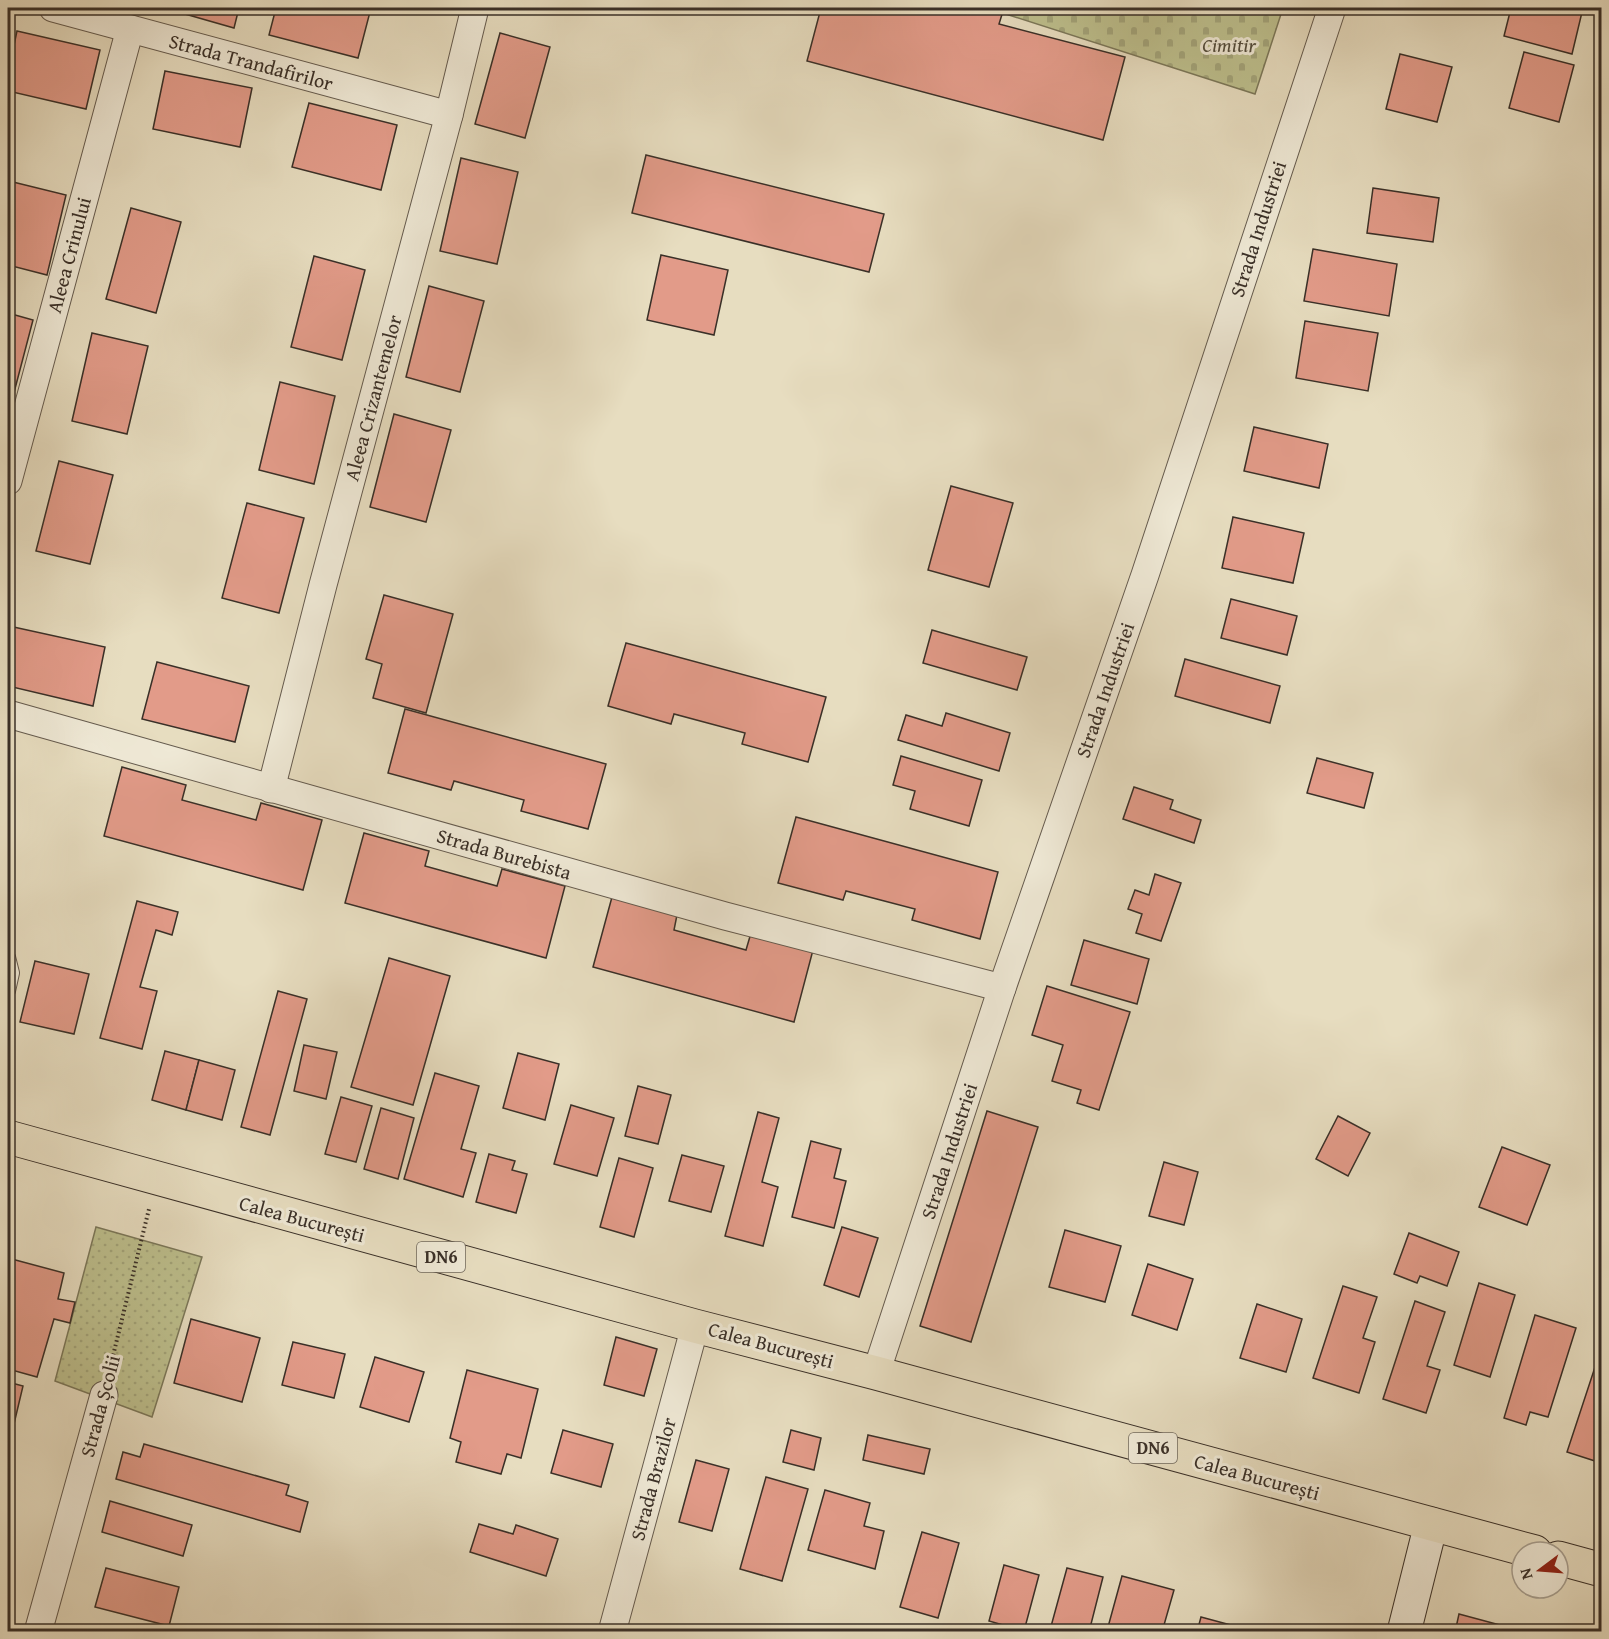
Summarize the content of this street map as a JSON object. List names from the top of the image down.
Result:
{
  "streets": {
    "main road": ["Calea București", "DN6"],
    "street": [
      "Strada Trandafirilor",
      "Strada Industriei",
      "Aleea Crinului",
      "Aleea Crizantemelor",
      "Strada Burebista",
      "Strada Școlii",
      "Strada Brazilor"
    ]
  },
  "crossings": [
    ["Strada Trandafirilor", "Aleea Crinului"],
    ["Strada Trandafirilor", "Aleea Crizantemelor"],
    ["Strada Industriei", "Strada Burebista"],
    ["Strada Industriei", "Calea București"],
    ["Aleea Crizantemelor", "Strada Burebista"],
    ["Calea București", "Strada Școlii"],
    ["Calea București", "Strada Brazilor"]
  ],
  "parks": ["Cimitir"],
  "north": "left"
}
